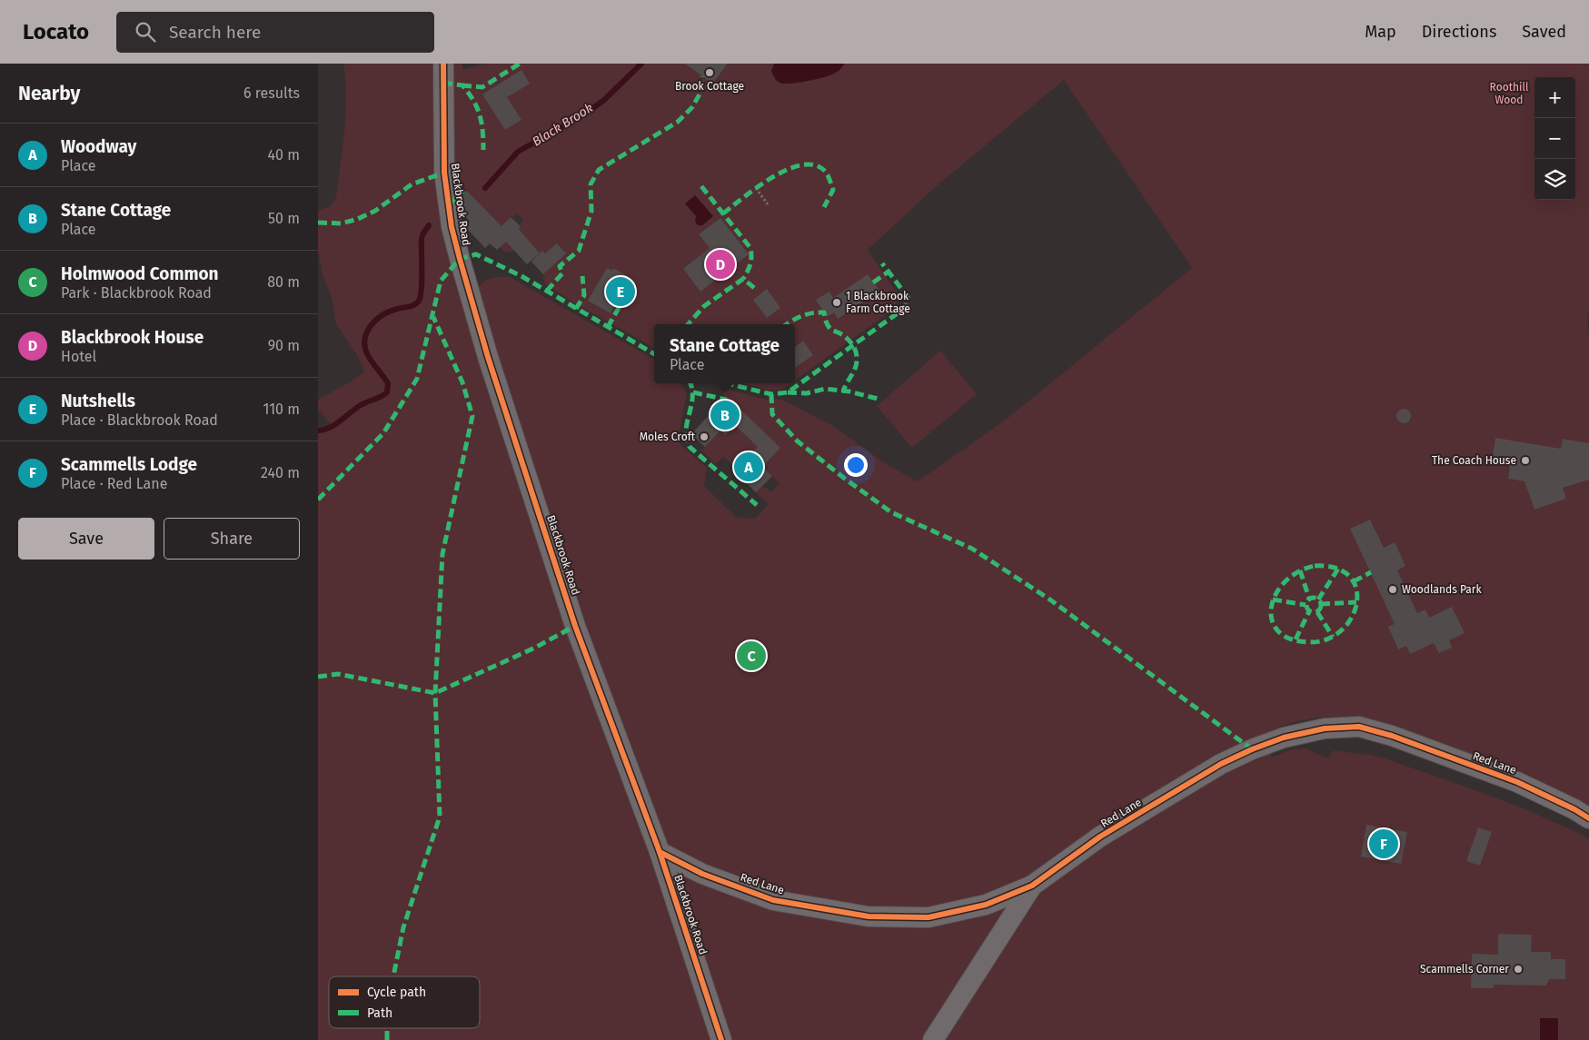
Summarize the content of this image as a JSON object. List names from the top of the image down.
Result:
{
  "streets": {
    "street": ["Blackbrook Road", "Red Lane"]
  },
  "crossings": [
    ["Blackbrook Road", "Red Lane"]
  ],
  "water": ["Black Brook"],
  "parks": ["Roothill Wood"],
  "places": [
    "Brook Cottage",
    "1 Blackbrook Farm Cottage",
    "Moles Croft",
    "The Coach House",
    "Woodlands Park",
    "Scammells Corner"
  ],
  "legend": ["Cycle path", "Path"],
  "page": {
    "header": "Locato",
    "search": "Search here",
    "nav": ["Map", "Directions", "Saved"],
    "heading": ["Nearby", "6 results"],
    "map_buttons": ["+", "−"],
    "list": [
      {
        "mark": "A",
        "name": "Woodway",
        "note": "Place",
        "value": "40 m"
      },
      {
        "mark": "B",
        "name": "Stane Cottage",
        "note": "Place",
        "value": "50 m"
      },
      {
        "mark": "C",
        "name": "Holmwood Common",
        "note": "Park · Blackbrook Road",
        "value": "80 m"
      },
      {
        "mark": "D",
        "name": "Blackbrook House",
        "note": "Hotel",
        "value": "90 m"
      },
      {
        "mark": "E",
        "name": "Nutshells",
        "note": "Place · Blackbrook Road",
        "value": "110 m"
      },
      {
        "mark": "F",
        "name": "Scammells Lodge",
        "note": "Place · Red Lane",
        "value": "240 m"
      }
    ],
    "pins": [
      "D",
      "E",
      "B",
      "A",
      "C",
      "F"
    ],
    "popup": ["Stane Cottage", "Place"],
    "buttons": ["Save", "Share"]
  }
}
